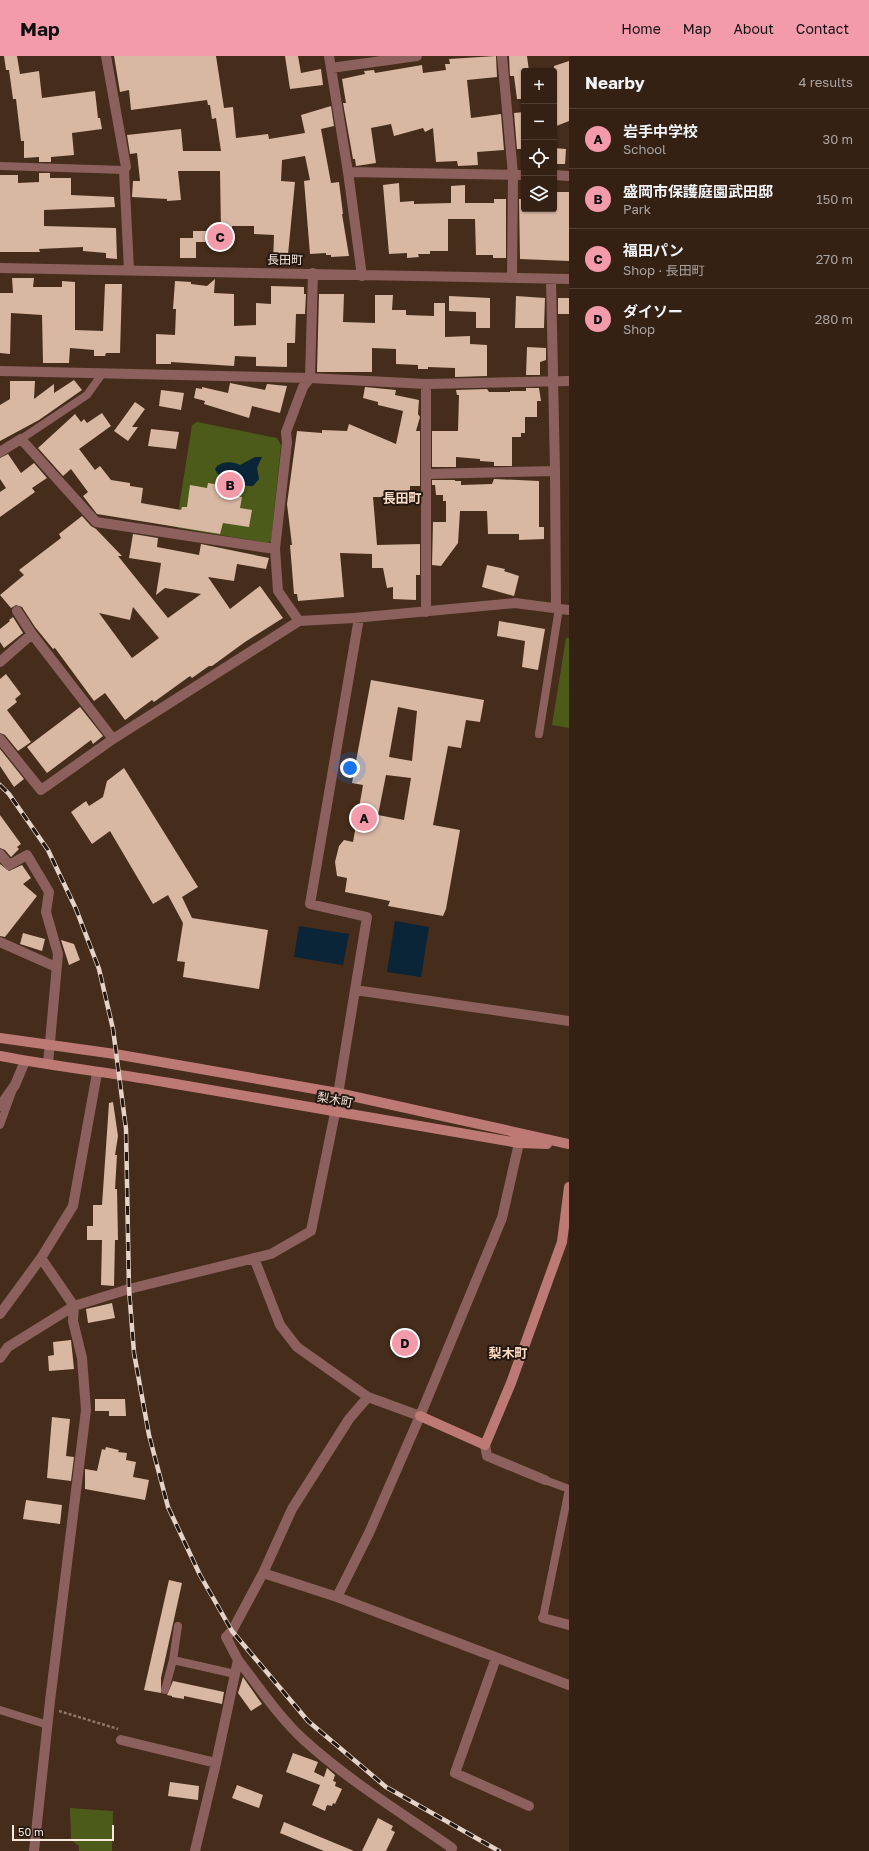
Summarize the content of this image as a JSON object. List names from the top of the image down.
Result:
{
  "streets": {
    "street": ["長田町", "梨木町"]
  },
  "districts": ["長田町", "梨木町"],
  "scale_bar": "50 m",
  "page": {
    "header": "Map",
    "nav": [
      "Home",
      "Map",
      "About",
      "Contact"
    ],
    "heading": ["Nearby", "4 results"],
    "map_buttons": ["+", "−"],
    "list": [
      {
        "mark": "A",
        "name": "岩手中学校",
        "note": "School",
        "value": "30 m"
      },
      {
        "mark": "B",
        "name": "盛岡市保護庭園武田邸",
        "note": "Park",
        "value": "150 m"
      },
      {
        "mark": "C",
        "name": "福田パン",
        "note": "Shop · 長田町",
        "value": "270 m"
      },
      {
        "mark": "D",
        "name": "ダイソー",
        "note": "Shop",
        "value": "280 m"
      }
    ],
    "pins": [
      "C",
      "B",
      "A",
      "D"
    ],
    "scale": "50 m"
  }
}
